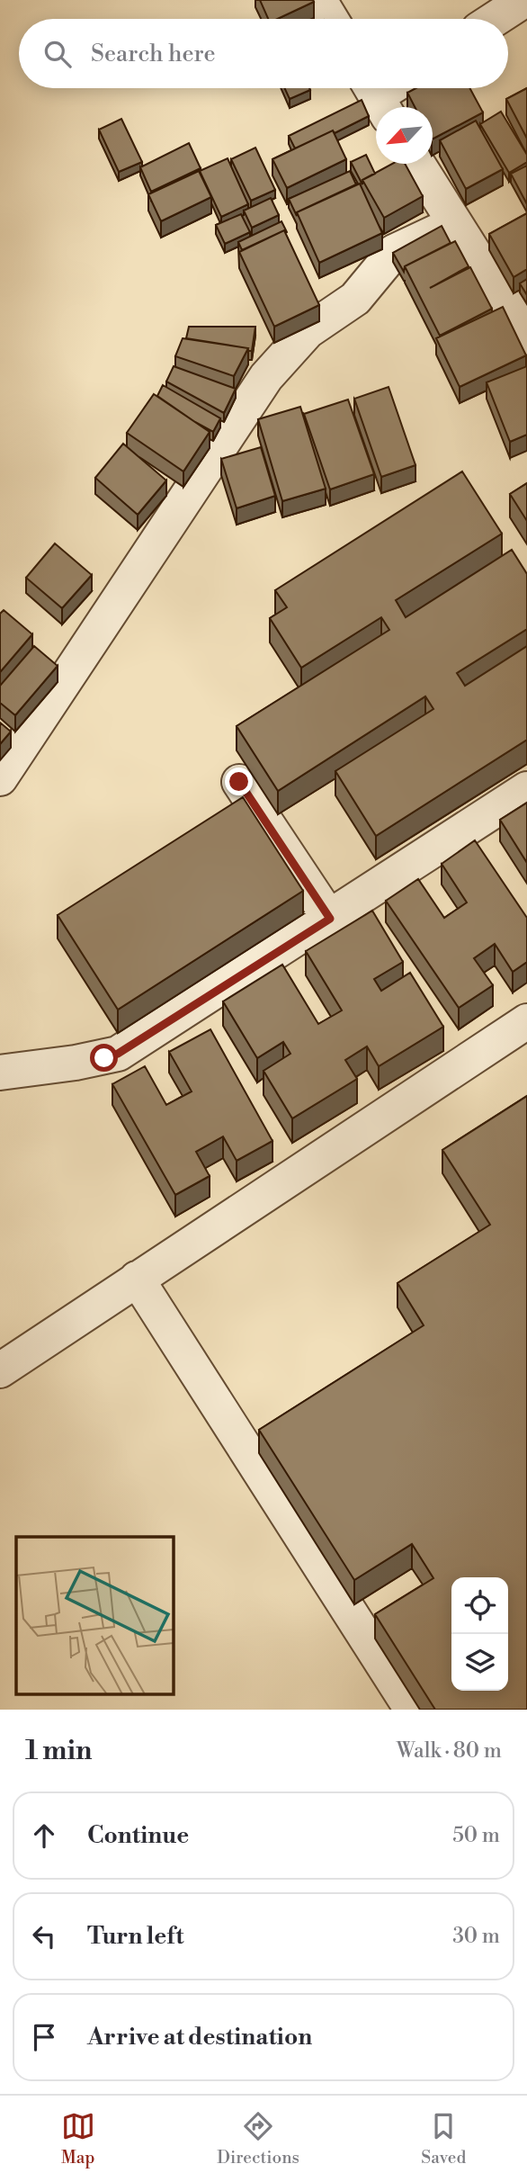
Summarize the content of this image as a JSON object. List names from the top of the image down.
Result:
{
  "north": "bottom left",
  "page": {
    "search": "Search here",
    "heading": ["1 min", "Walk · 80 m"],
    "list": [
      ["Continue", "50 m"],
      ["Turn left", "30 m"],
      "Arrive at destination"
    ],
    "nav": ["Map", "Directions", "Saved"]
  }
}
